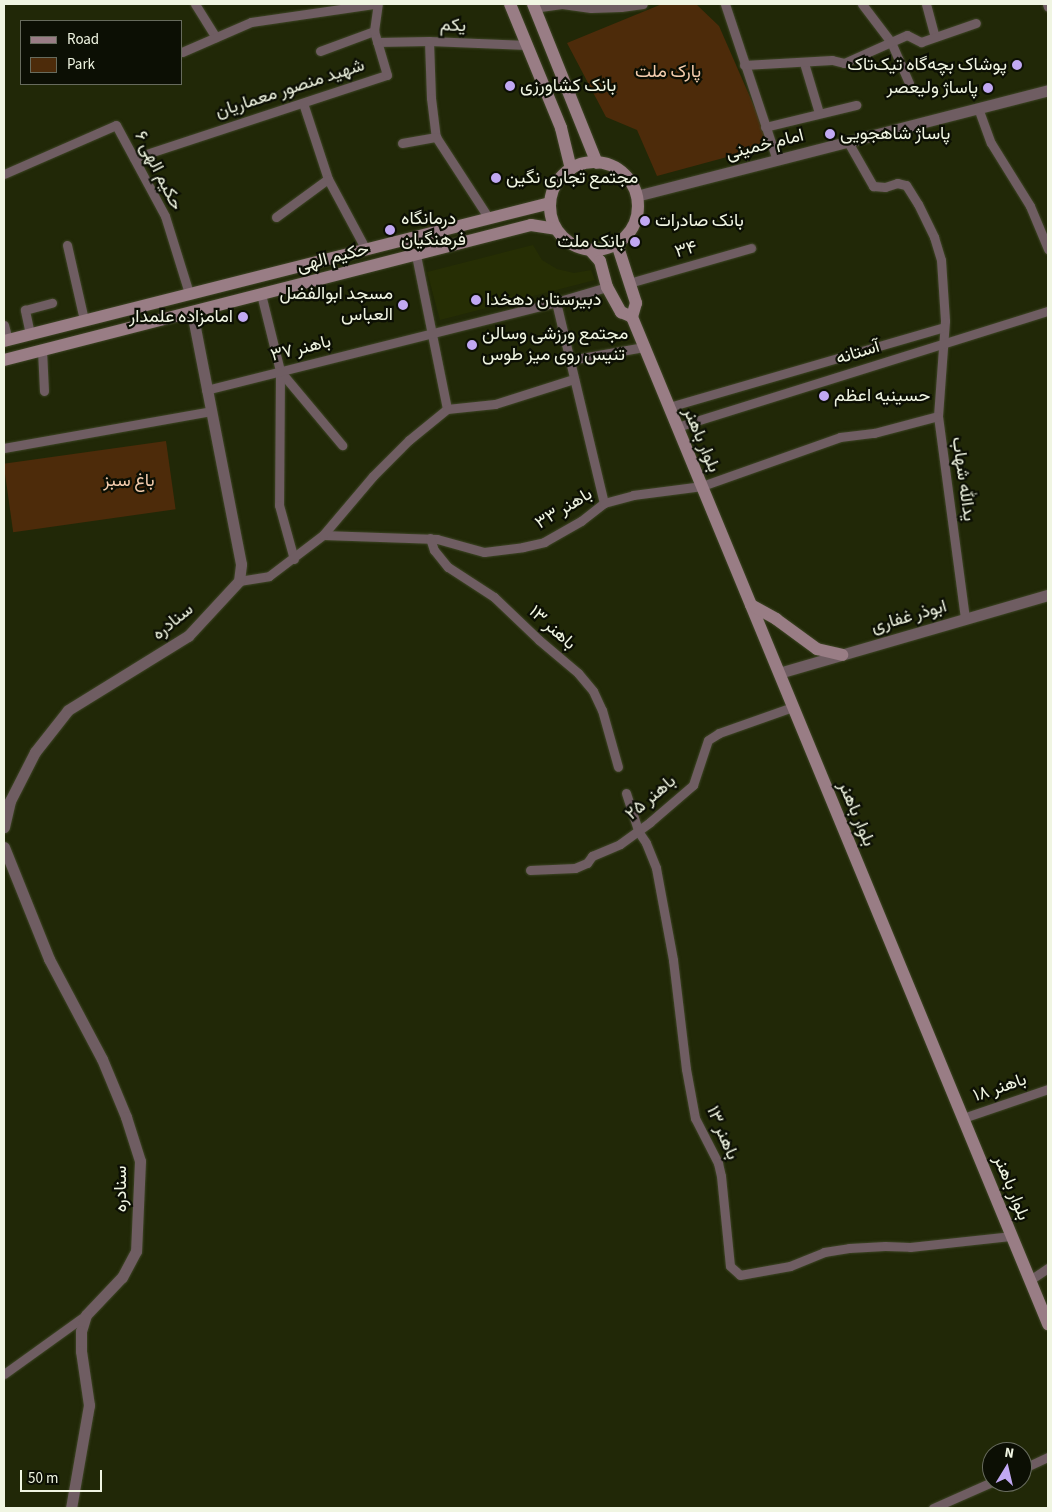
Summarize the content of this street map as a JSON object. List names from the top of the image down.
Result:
{
  "streets": {
    "main road": ["حکیم الهی", "بلوار باهنر"],
    "street": [
      "یکم",
      "شهید منصور معماریان",
      "امام خمینی",
      "حکیم الهی ۶",
      "۳۴",
      "باهنر ۳۷",
      "آستانه",
      "یدالله شهاب",
      "باهنر ۳۳",
      "ابوذر غفاری",
      "سنادره",
      "باهنر ۱۳",
      "باهنر ۲۵",
      "باهنر ۱۸"
    ]
  },
  "crossings": [
    ["یکم", "شهید منصور معماریان"],
    ["شهید منصور معماریان", "حکیم الهی ۶"],
    ["امام خمینی", "حکیم الهی"],
    ["امام خمینی", "یدالله شهاب"],
    ["حکیم الهی ۶", "حکیم الهی"],
    ["آستانه", "بلوار باهنر"],
    ["آستانه", "یدالله شهاب"],
    ["بلوار باهنر", "باهنر ۳۳"],
    ["بلوار باهنر", "ابوذر غفاری"],
    ["بلوار باهنر", "باهنر ۱۳"],
    ["بلوار باهنر", "باهنر ۲۵"],
    ["بلوار باهنر", "باهنر ۱۸"],
    ["یدالله شهاب", "باهنر ۳۳"],
    ["یدالله شهاب", "ابوذر غفاری"],
    ["باهنر ۳۳", "باهنر ۱۳"],
    ["باهنر ۱۳", "باهنر ۲۵"]
  ],
  "parks": ["پارک ملت", "باغ سبز"],
  "places": [
    "پوشاک بچه‌گاه تیک‌تاک",
    "بانک کشاورزی",
    "پاساژ ولیعصر",
    "پاساژ شاهجویی",
    "مجتمع تجاری نگین",
    "بانک صادرات",
    "درمانگاه فرهنگیان",
    "بانک ملت",
    "دبیرستان دهخدا",
    "مسجد ابوالفضل العباس",
    "امامزاده علمدار",
    "مجتمع ورزشی وسالن تنیس روی میز طوس",
    "حسینیه اعظم"
  ],
  "legend": ["Road", "Park"],
  "scale_bar": "50 m",
  "north": "top"
}
